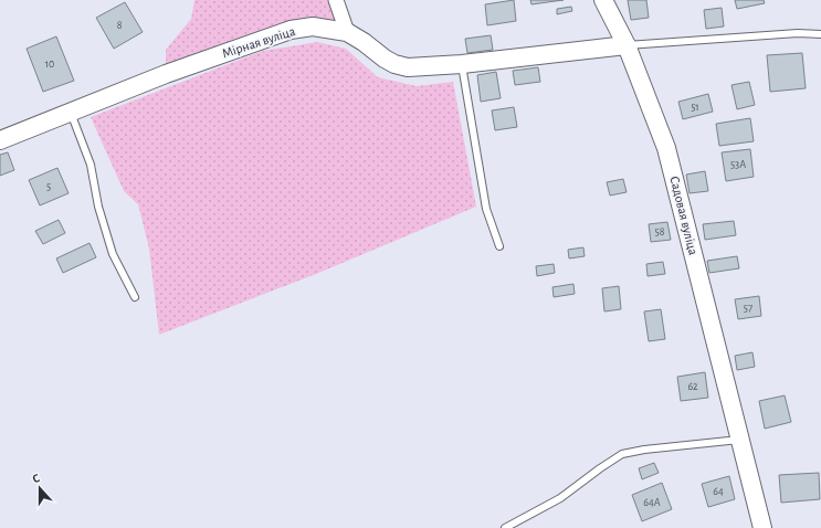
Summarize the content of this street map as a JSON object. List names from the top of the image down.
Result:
{
  "streets": {
    "street": ["Мірная вуліца", "Садовая вуліца"]
  },
  "crossings": [
    ["Мірная вуліца", "Садовая вуліца"]
  ],
  "house_numbers": [
    "8",
    "10",
    "51",
    "53А",
    "5",
    "58",
    "57",
    "62",
    "64",
    "64А"
  ],
  "north": "top"
}
